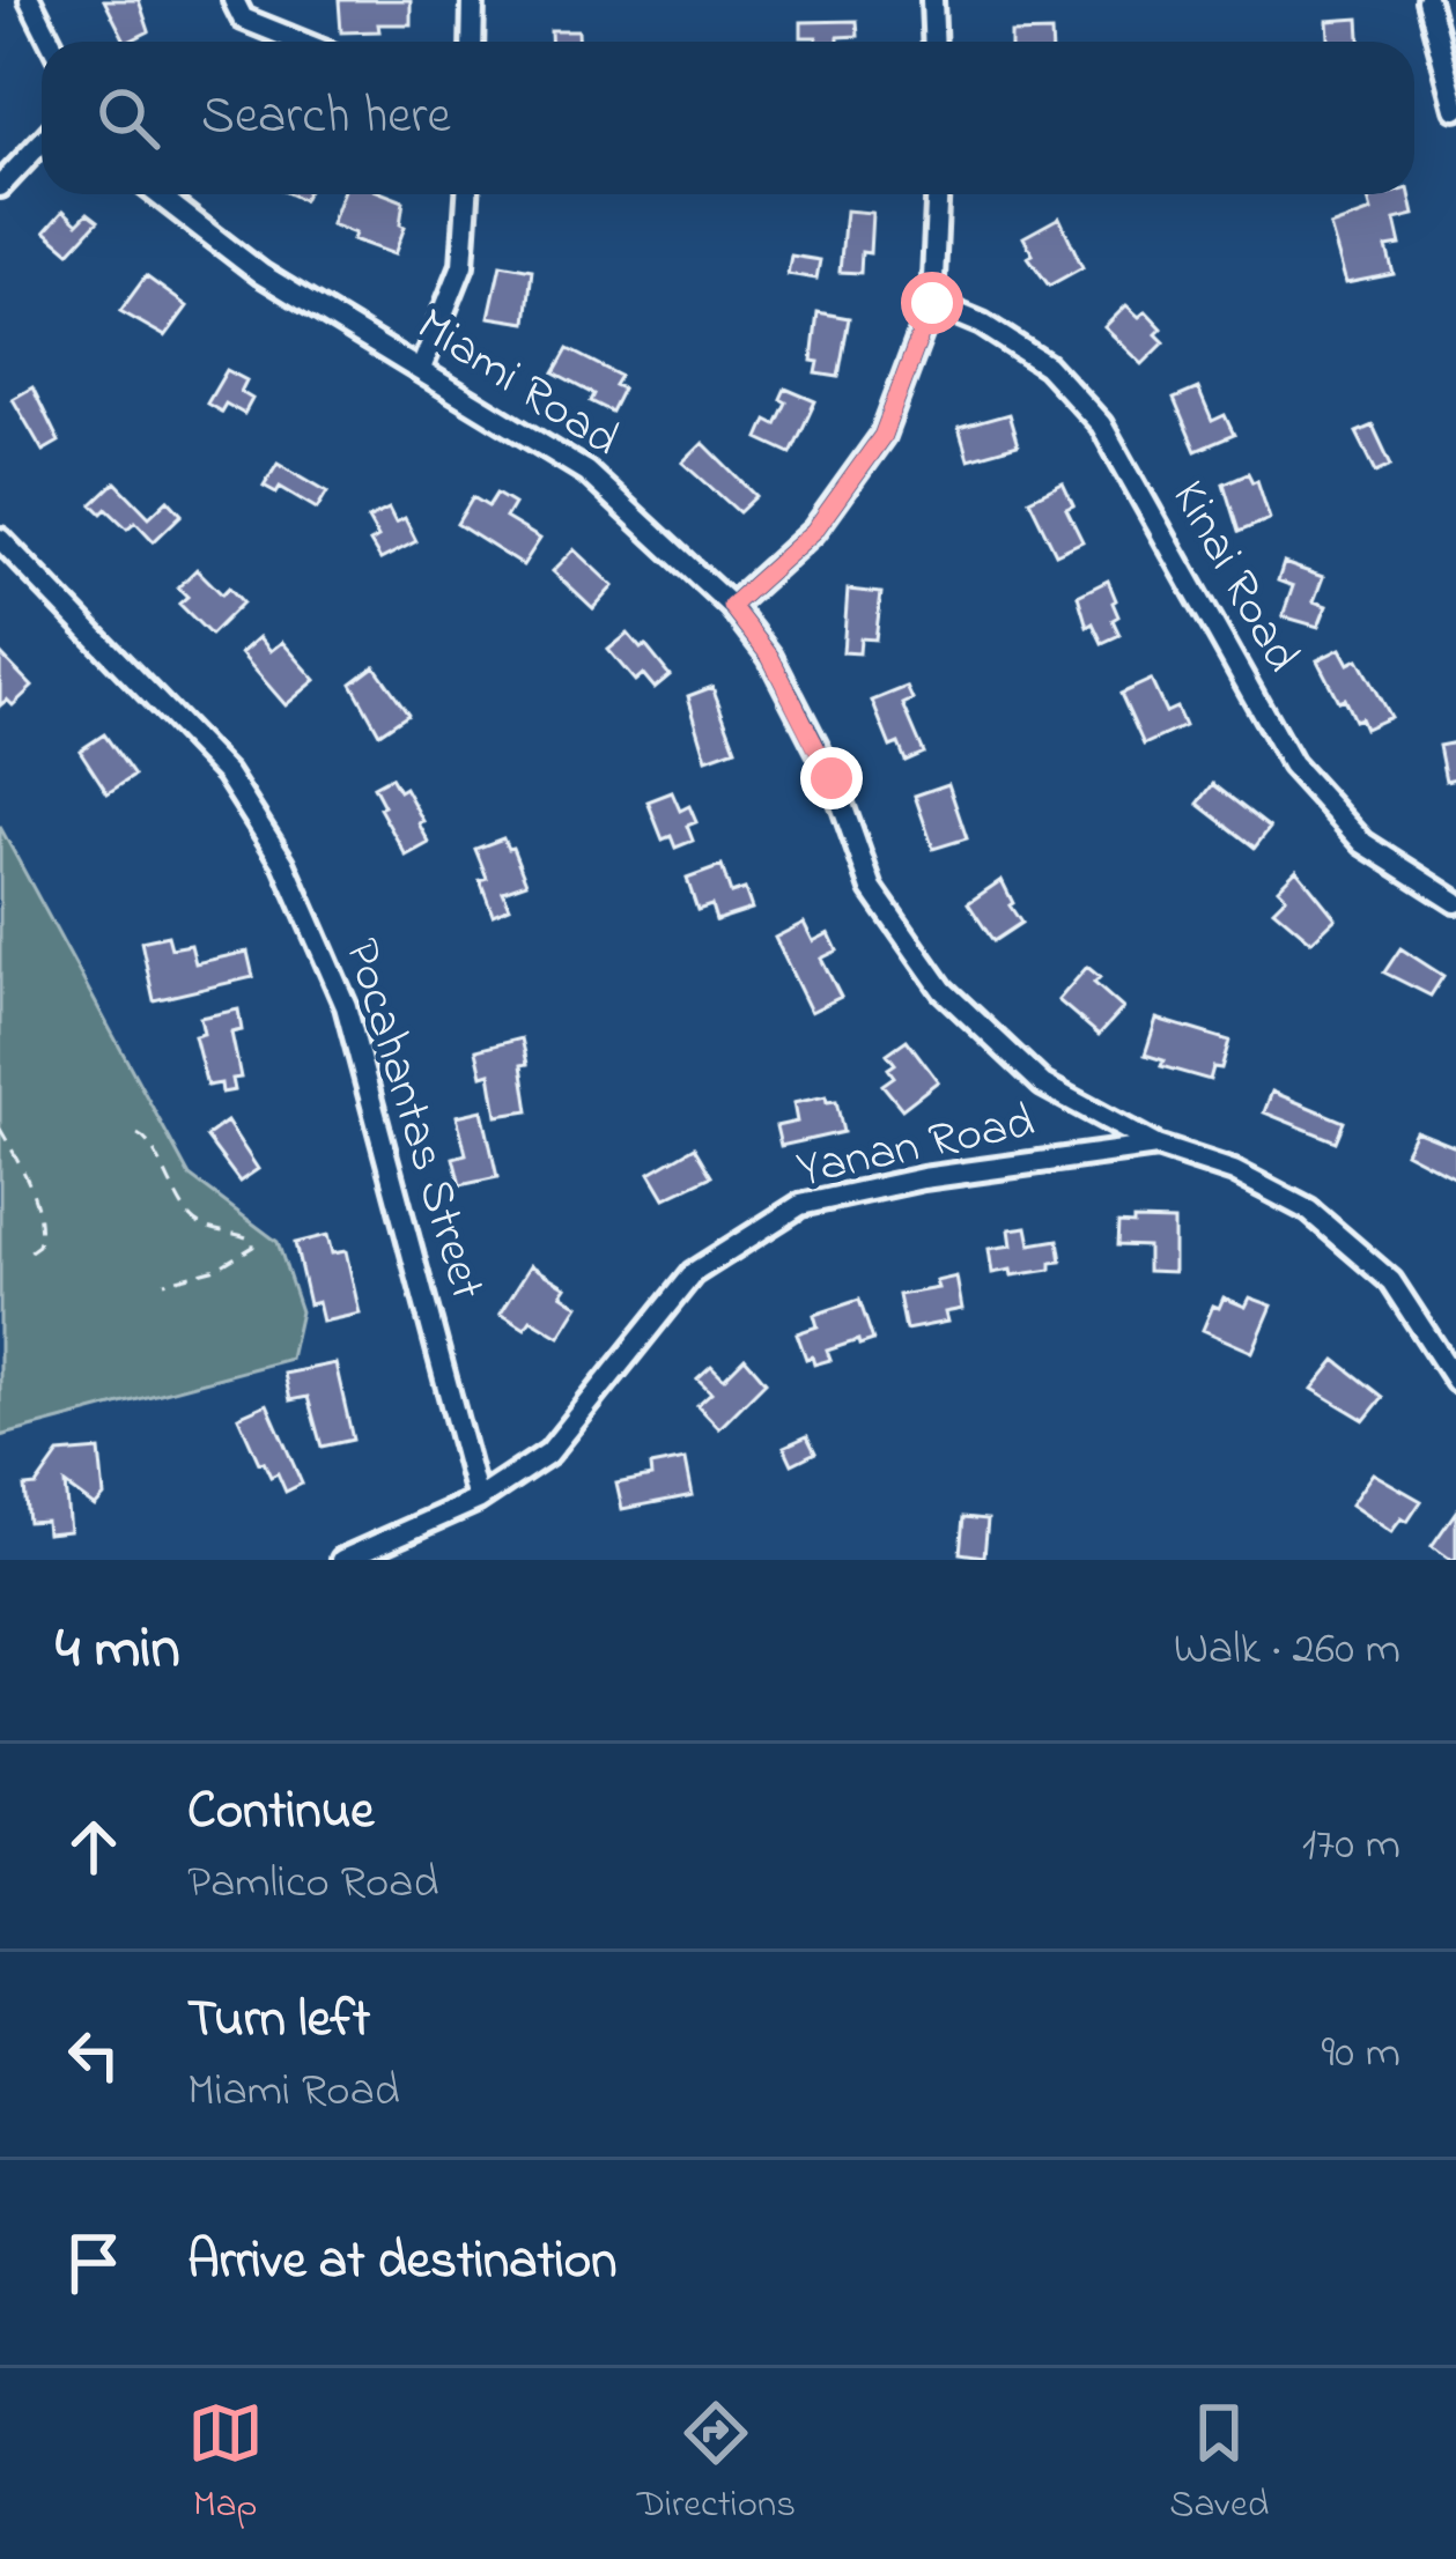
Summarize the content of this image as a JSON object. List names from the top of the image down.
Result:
{
  "streets": {
    "street": [
      "Miami Road",
      "Kinai Road",
      "Pocahantas Street",
      "Yanan Road"
    ]
  },
  "crossings": [
    ["Miami Road", "Yanan Road"],
    ["Pocahantas Street", "Yanan Road"]
  ],
  "page": {
    "search": "Search here",
    "heading": ["4 min", "Walk · 260 m"],
    "list": [
      ["Continue", "Pamlico Road", "170 m"],
      ["Turn left", "Miami Road", "90 m"],
      "Arrive at destination"
    ],
    "nav": ["Map", "Directions", "Saved"]
  }
}
